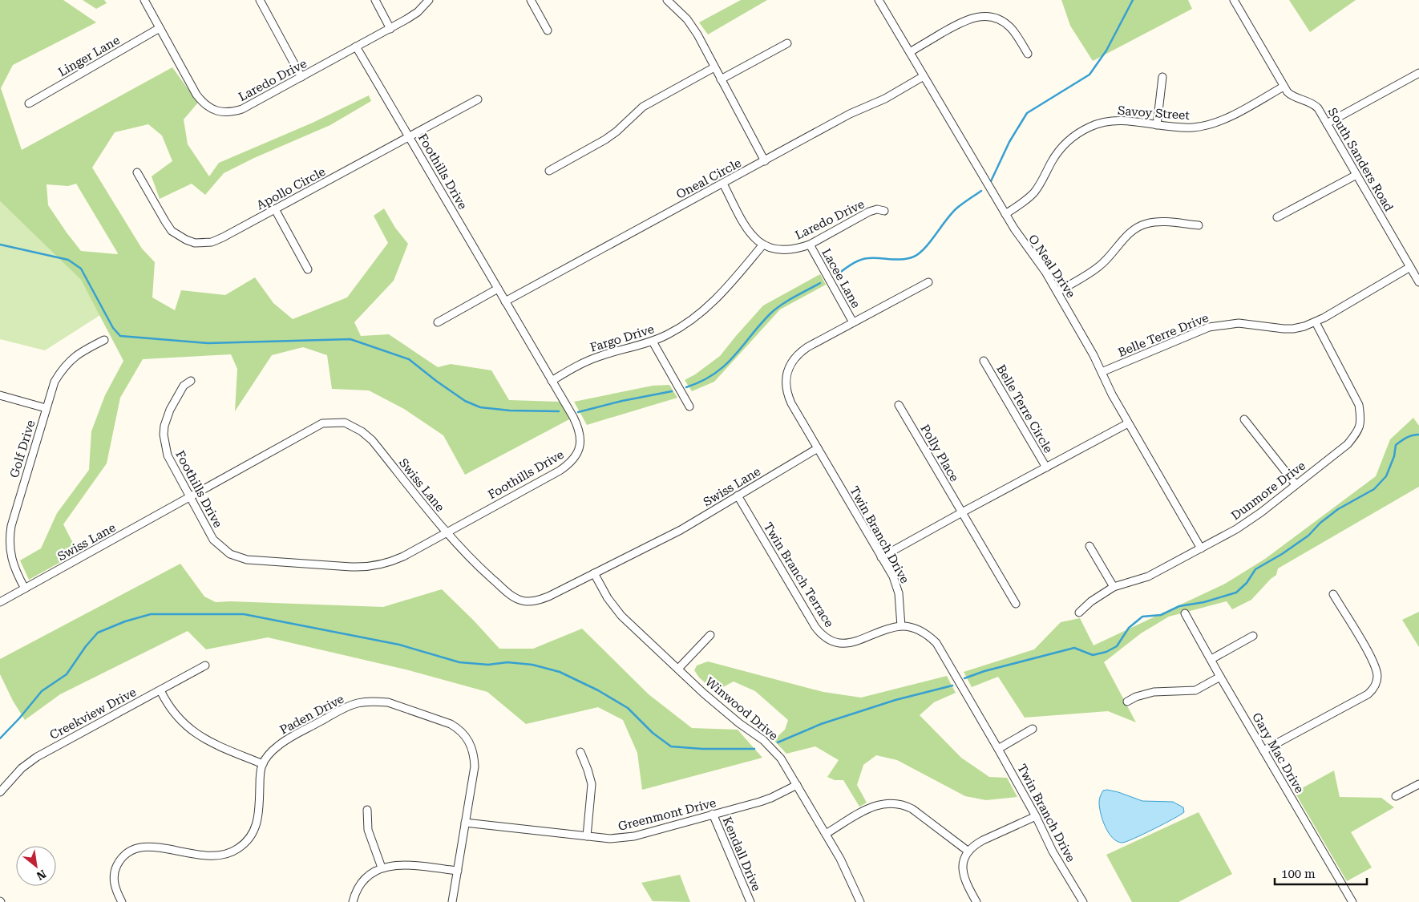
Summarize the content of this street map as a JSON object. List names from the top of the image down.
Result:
{
  "streets": {
    "street": [
      "Linger Lane",
      "Laredo Drive",
      "Savoy Street",
      "South Sanders Road",
      "Foothills Drive",
      "Oneal Circle",
      "Apollo Circle",
      "O Neal Drive",
      "Lacee Lane",
      "Belle Terre Drive",
      "Fargo Drive",
      "Belle Terre Circle",
      "Golf Drive",
      "Polly Place",
      "Swiss Lane",
      "Dunmore Drive",
      "Twin Branch Drive",
      "Twin Branch Terrace",
      "Winwood Drive",
      "Creekview Drive",
      "Paden Drive",
      "Gary Mac Drive",
      "Greenmont Drive",
      "Kendall Drive"
    ]
  },
  "crossings": [
    ["Linger Lane", "Laredo Drive"],
    ["Laredo Drive", "Foothills Drive"],
    ["Laredo Drive", "Lacee Lane"],
    ["Laredo Drive", "Fargo Drive"],
    ["Savoy Street", "South Sanders Road"],
    ["Savoy Street", "O Neal Drive"],
    ["South Sanders Road", "Belle Terre Drive"],
    ["Foothills Drive", "Oneal Circle"],
    ["Foothills Drive", "Apollo Circle"],
    ["Foothills Drive", "Fargo Drive"],
    ["Foothills Drive", "Swiss Lane"],
    ["Oneal Circle", "O Neal Drive"],
    ["O Neal Drive", "Belle Terre Drive"],
    ["O Neal Drive", "Dunmore Drive"],
    ["Lacee Lane", "Twin Branch Drive"],
    ["Belle Terre Drive", "Dunmore Drive"],
    ["Golf Drive", "Swiss Lane"],
    ["Swiss Lane", "Twin Branch Drive"],
    ["Swiss Lane", "Twin Branch Terrace"],
    ["Swiss Lane", "Winwood Drive"],
    ["Twin Branch Drive", "Twin Branch Terrace"],
    ["Winwood Drive", "Greenmont Drive"],
    ["Paden Drive", "Greenmont Drive"],
    ["Greenmont Drive", "Kendall Drive"]
  ],
  "scale_bar": "100 m",
  "north": "bottom right"
}
